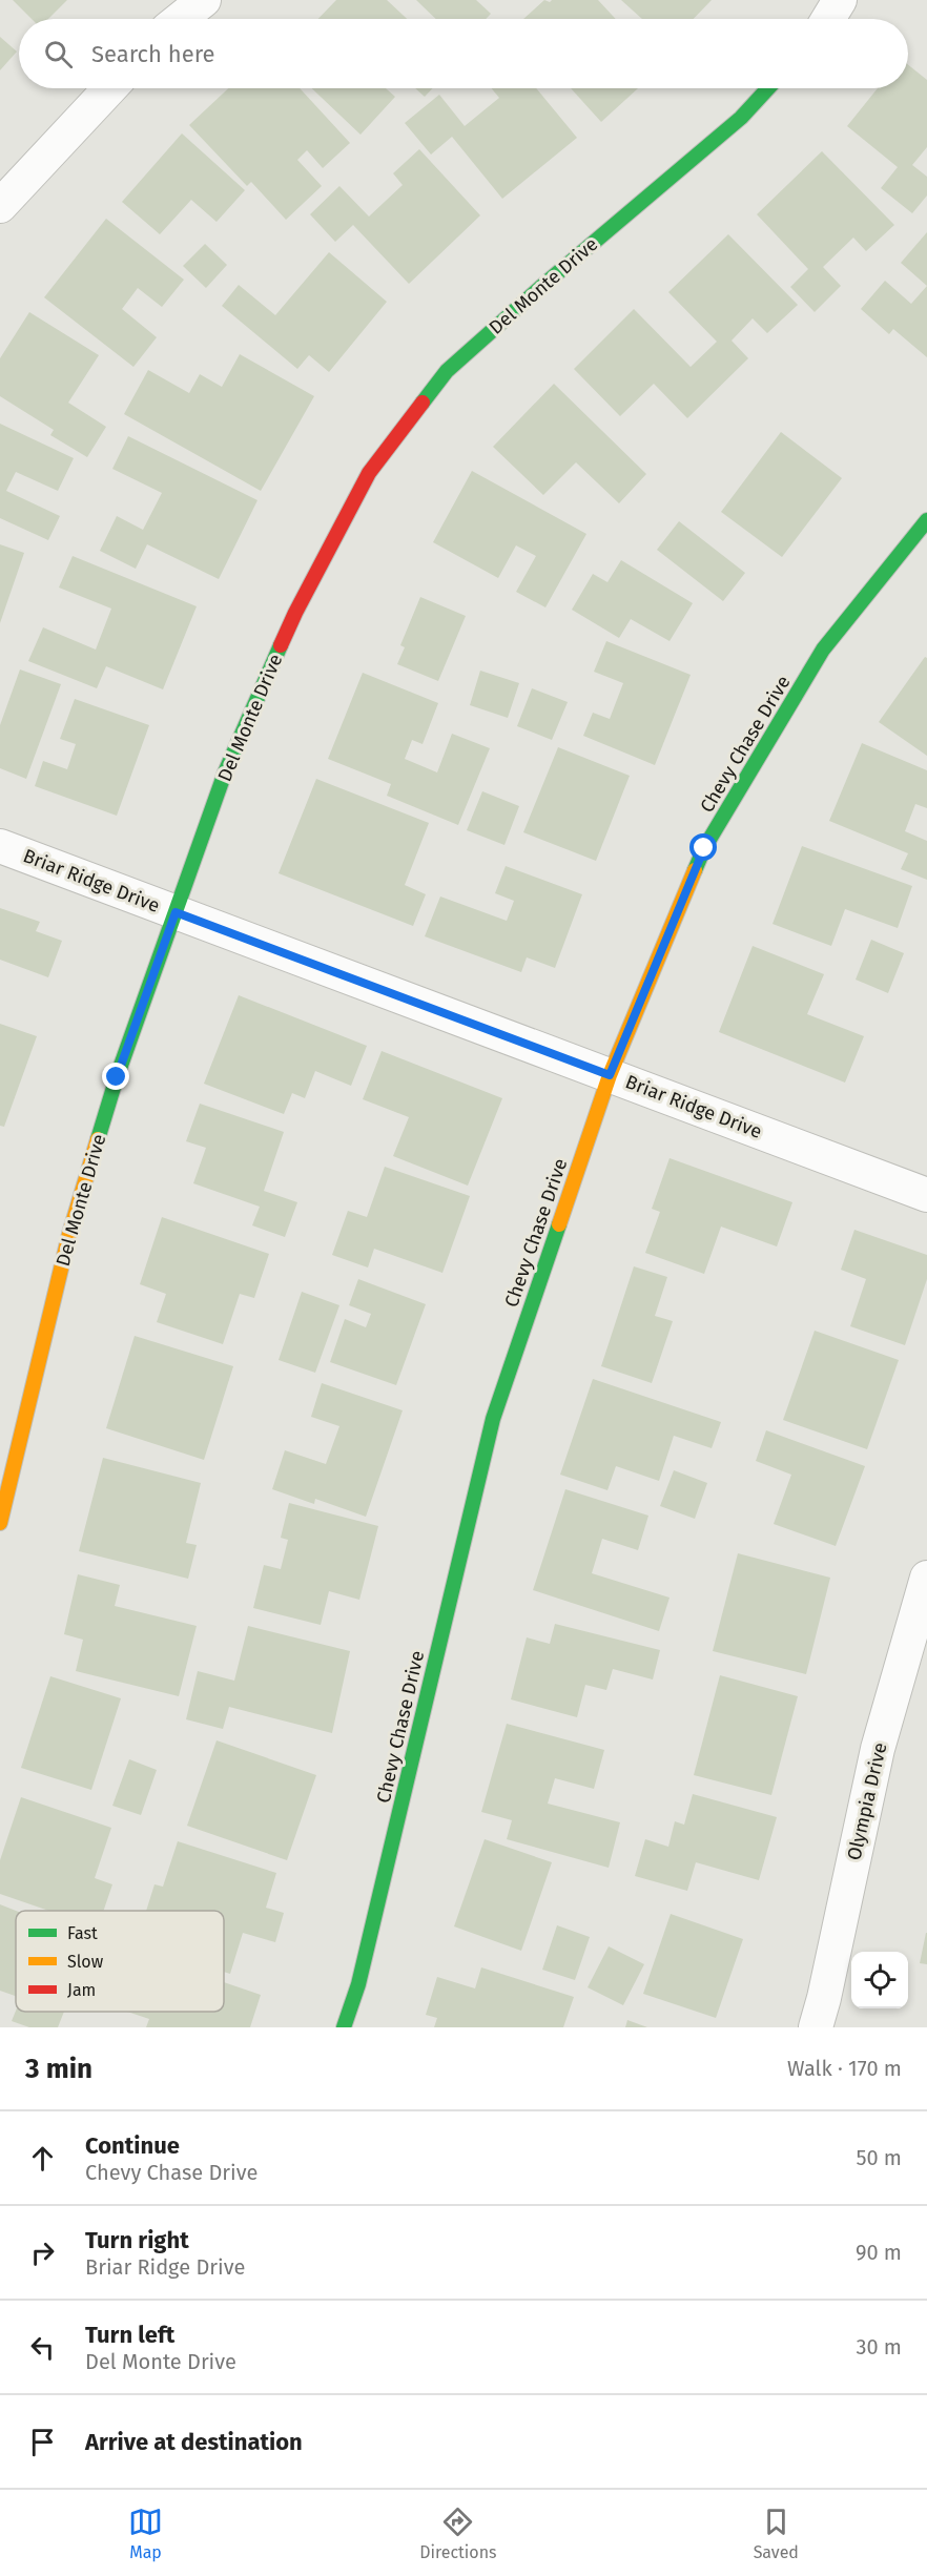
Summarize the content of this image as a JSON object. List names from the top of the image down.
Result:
{
  "streets": {
    "street": [
      "Del Monte Drive",
      "Chevy Chase Drive",
      "Briar Ridge Drive",
      "Olympia Drive"
    ]
  },
  "crossings": [
    ["Del Monte Drive", "Briar Ridge Drive"],
    ["Chevy Chase Drive", "Briar Ridge Drive"]
  ],
  "legend": ["Fast", "Slow", "Jam"],
  "page": {
    "search": "Search here",
    "heading": ["3 min", "Walk · 170 m"],
    "list": [
      ["Continue", "Chevy Chase Drive", "50 m"],
      ["Turn right", "Briar Ridge Drive", "90 m"],
      ["Turn left", "Del Monte Drive", "30 m"],
      "Arrive at destination"
    ],
    "nav": ["Map", "Directions", "Saved"]
  }
}
